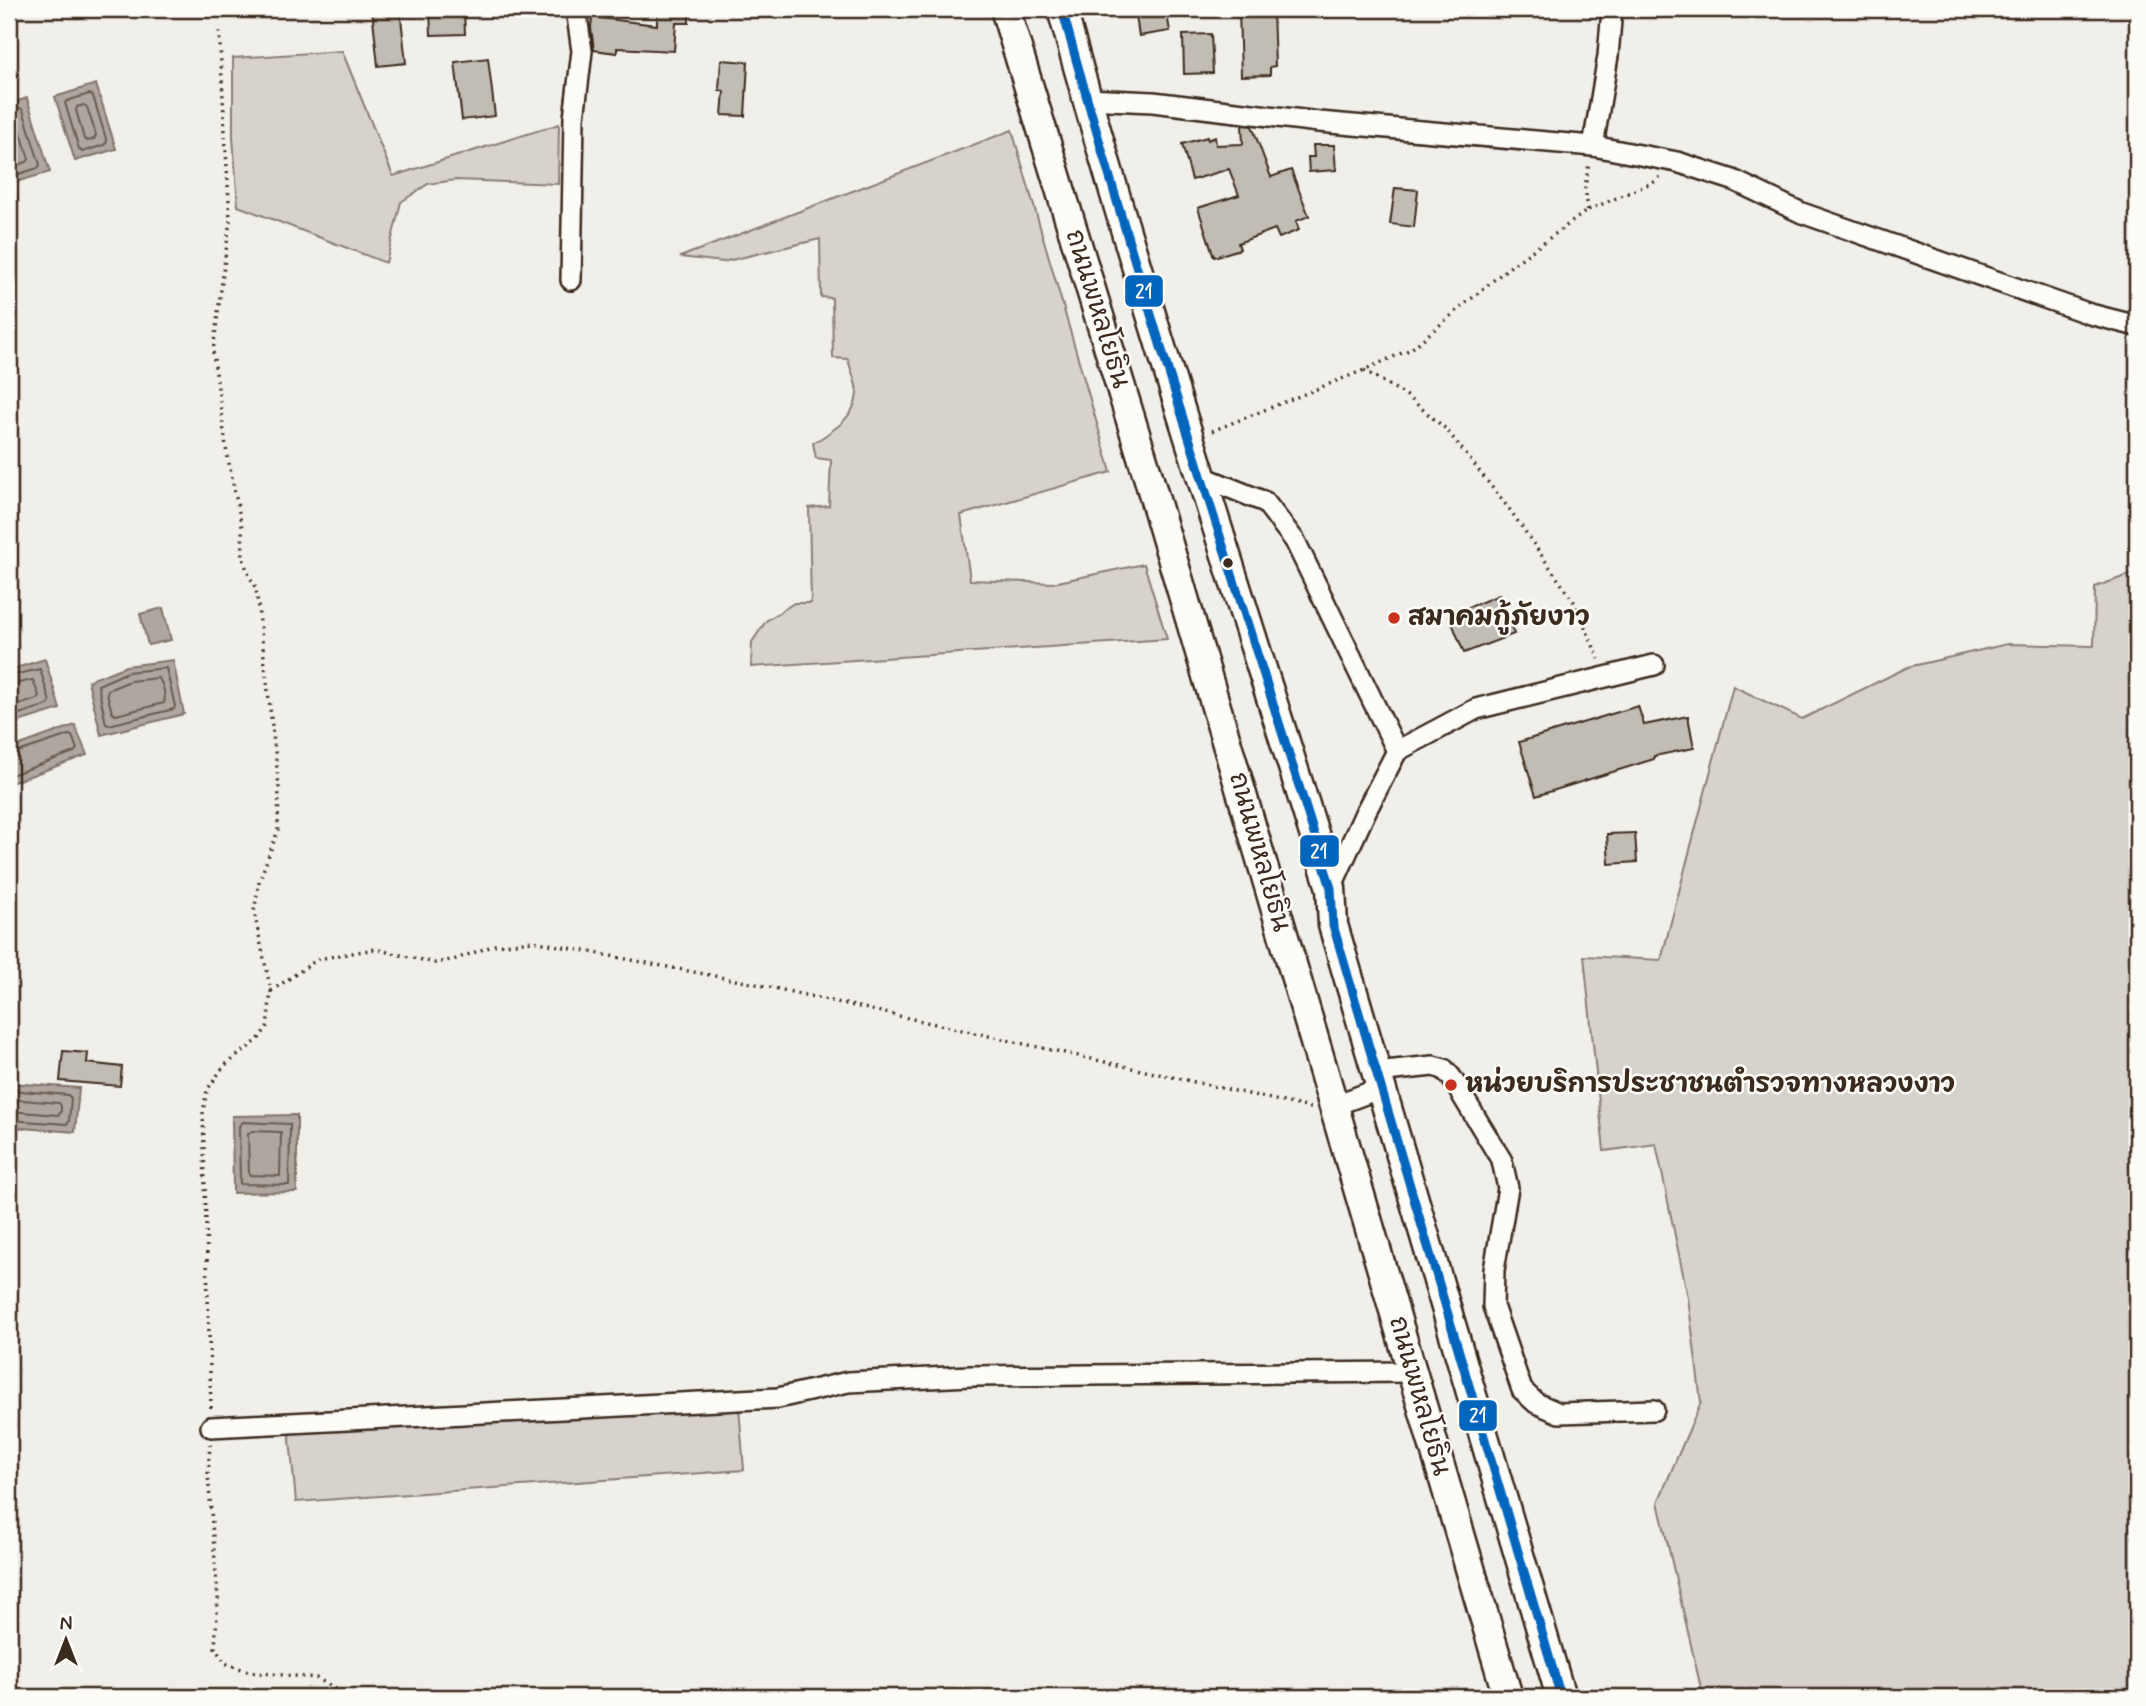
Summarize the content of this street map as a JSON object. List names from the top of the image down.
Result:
{
  "streets": {
    "highway": ["ถนนพหลโยธิน"]
  },
  "places": ["สมาคมกู้ภัยงาว", "หน่วยบริการประชาชนตำรวจทางหลวงงาว"],
  "lines": ["transit line 21"],
  "north": "top"
}
